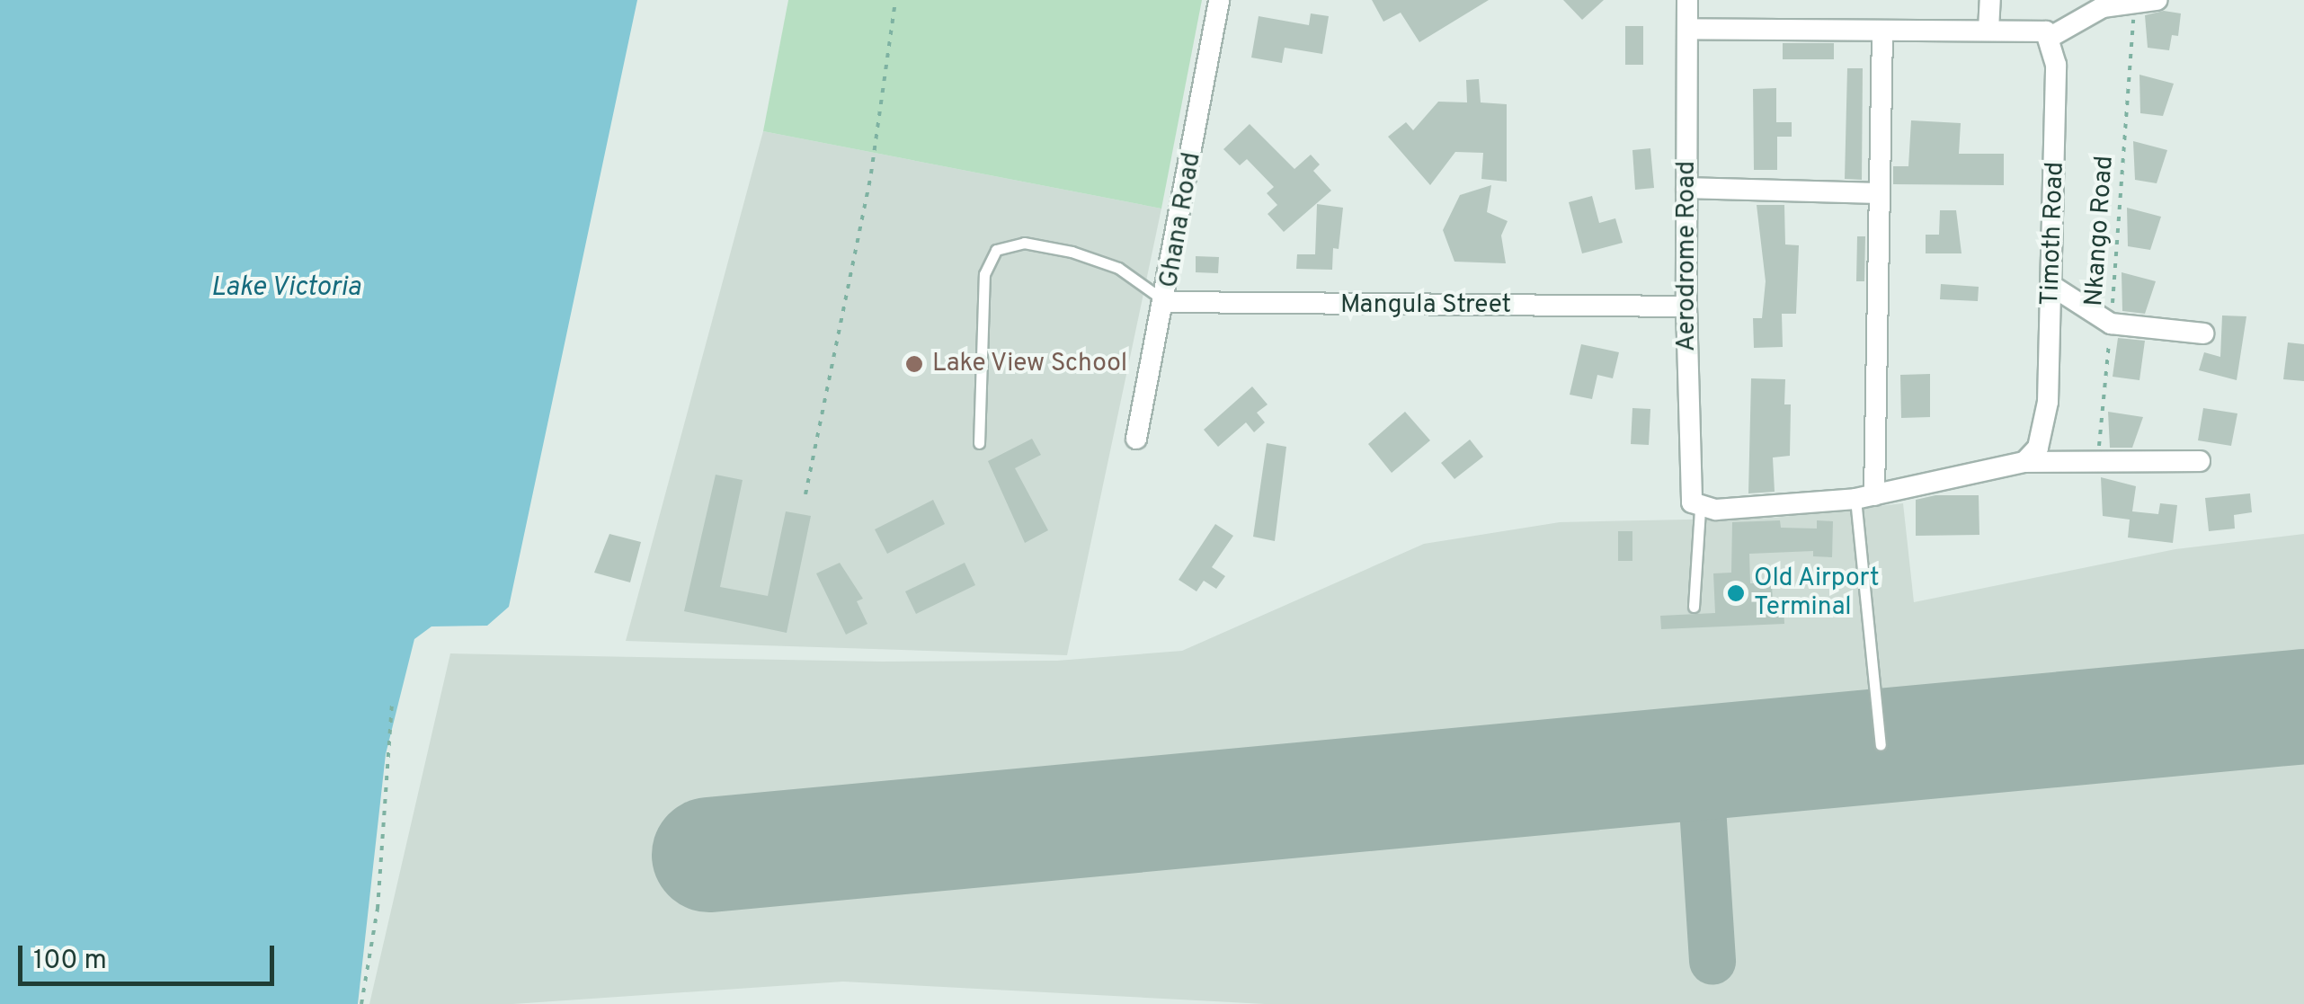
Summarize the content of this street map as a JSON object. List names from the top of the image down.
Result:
{
  "streets": {
    "street": [
      "Ghana Road",
      "Timoth Road",
      "Aerodrome Road",
      "Mangula Street"
    ],
    "path": ["Nkango Road"]
  },
  "crossings": [
    ["Ghana Road", "Mangula Street"],
    ["Aerodrome Road", "Mangula Street"]
  ],
  "water": ["Lake Victoria"],
  "places": ["Lake View School", "Old Airport Terminal"],
  "scale_bar": "100 m"
}
